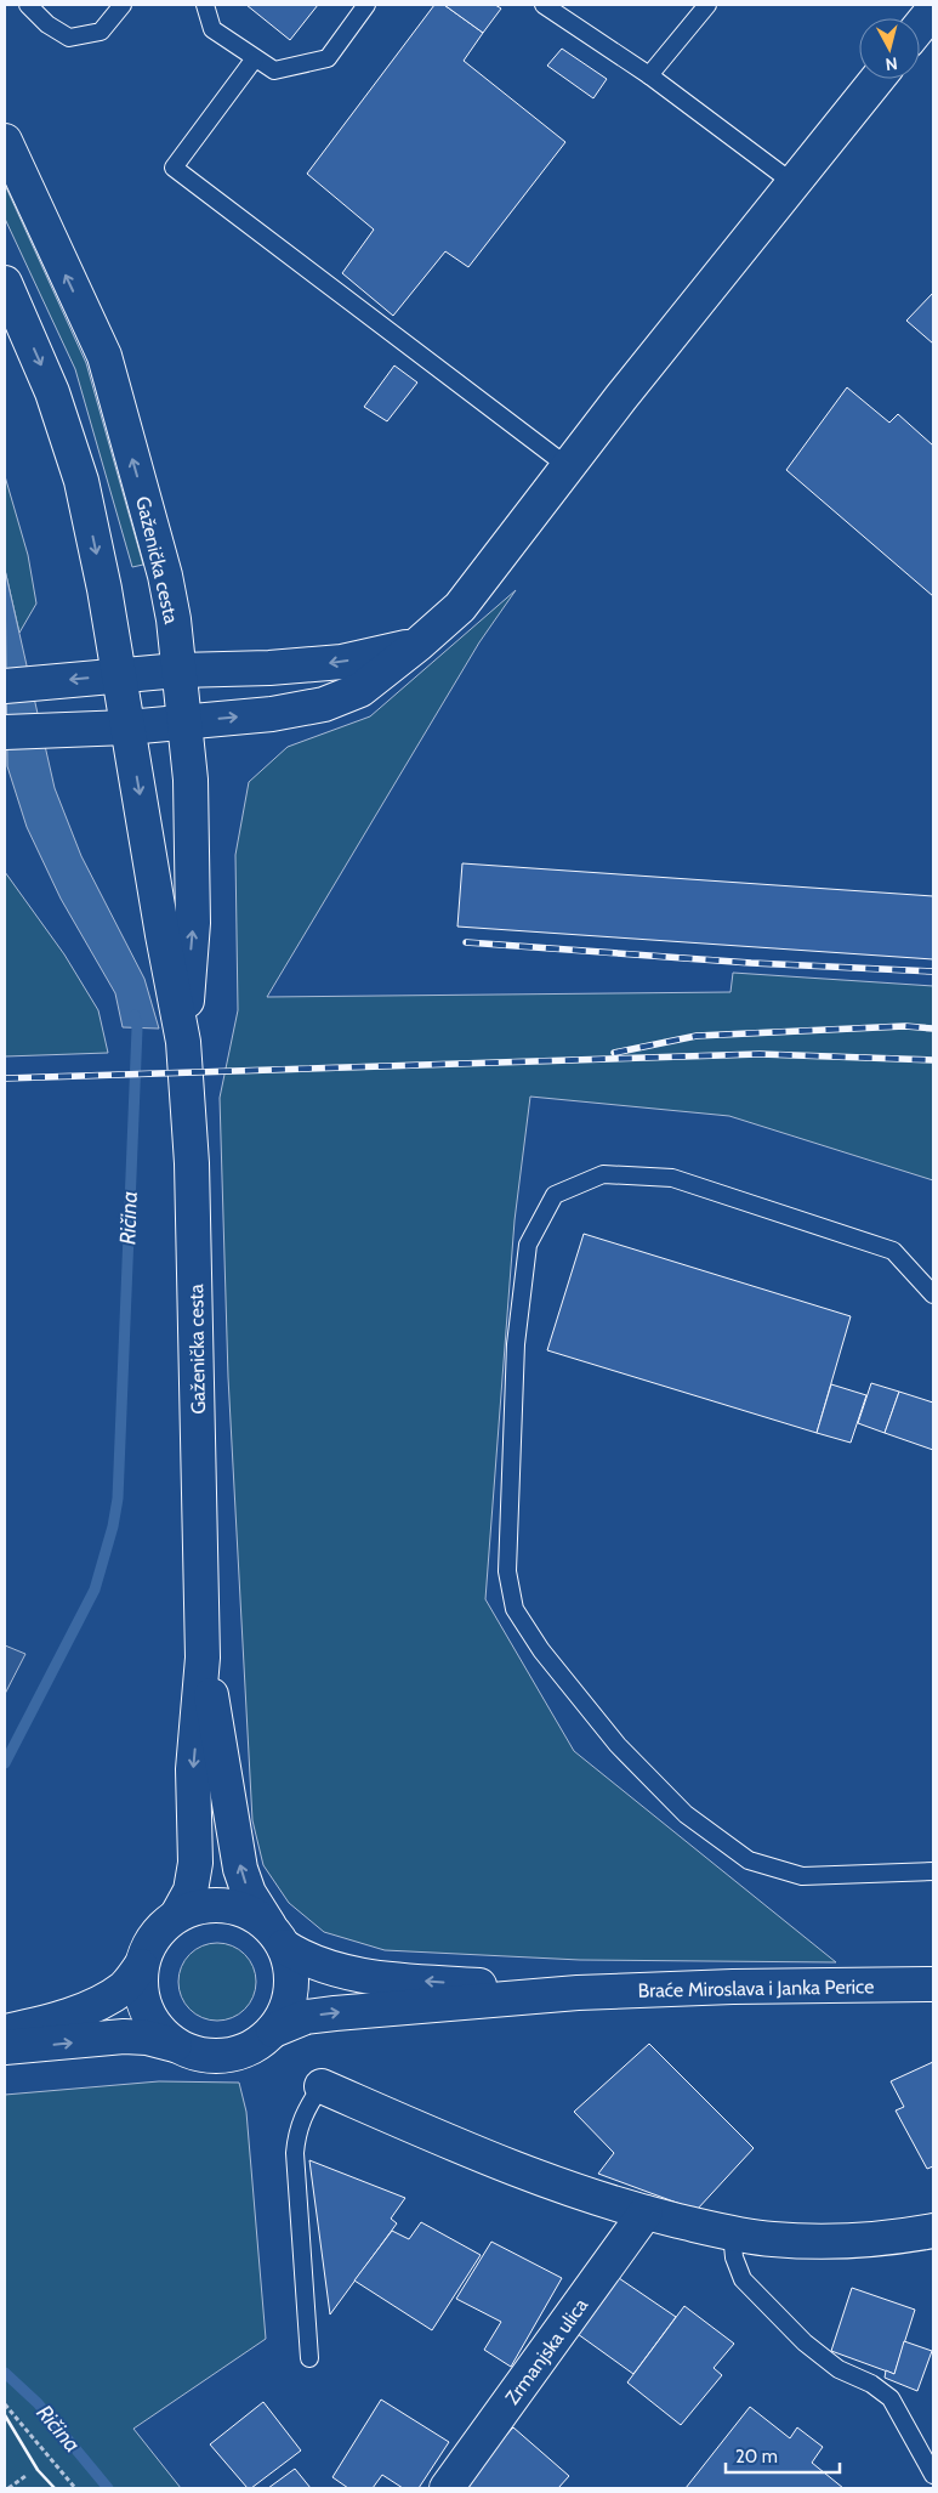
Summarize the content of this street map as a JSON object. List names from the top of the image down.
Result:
{
  "streets": {
    "main road": ["Gaženička cesta", "Braće Miroslava i Janka Perice", "Zrmanjska ulica"]
  },
  "crossings": [
    ["Gaženička cesta", "Braće Miroslava i Janka Perice"]
  ],
  "water": ["Ričina"],
  "scale_bar": "20 m",
  "north": "bottom"
}
